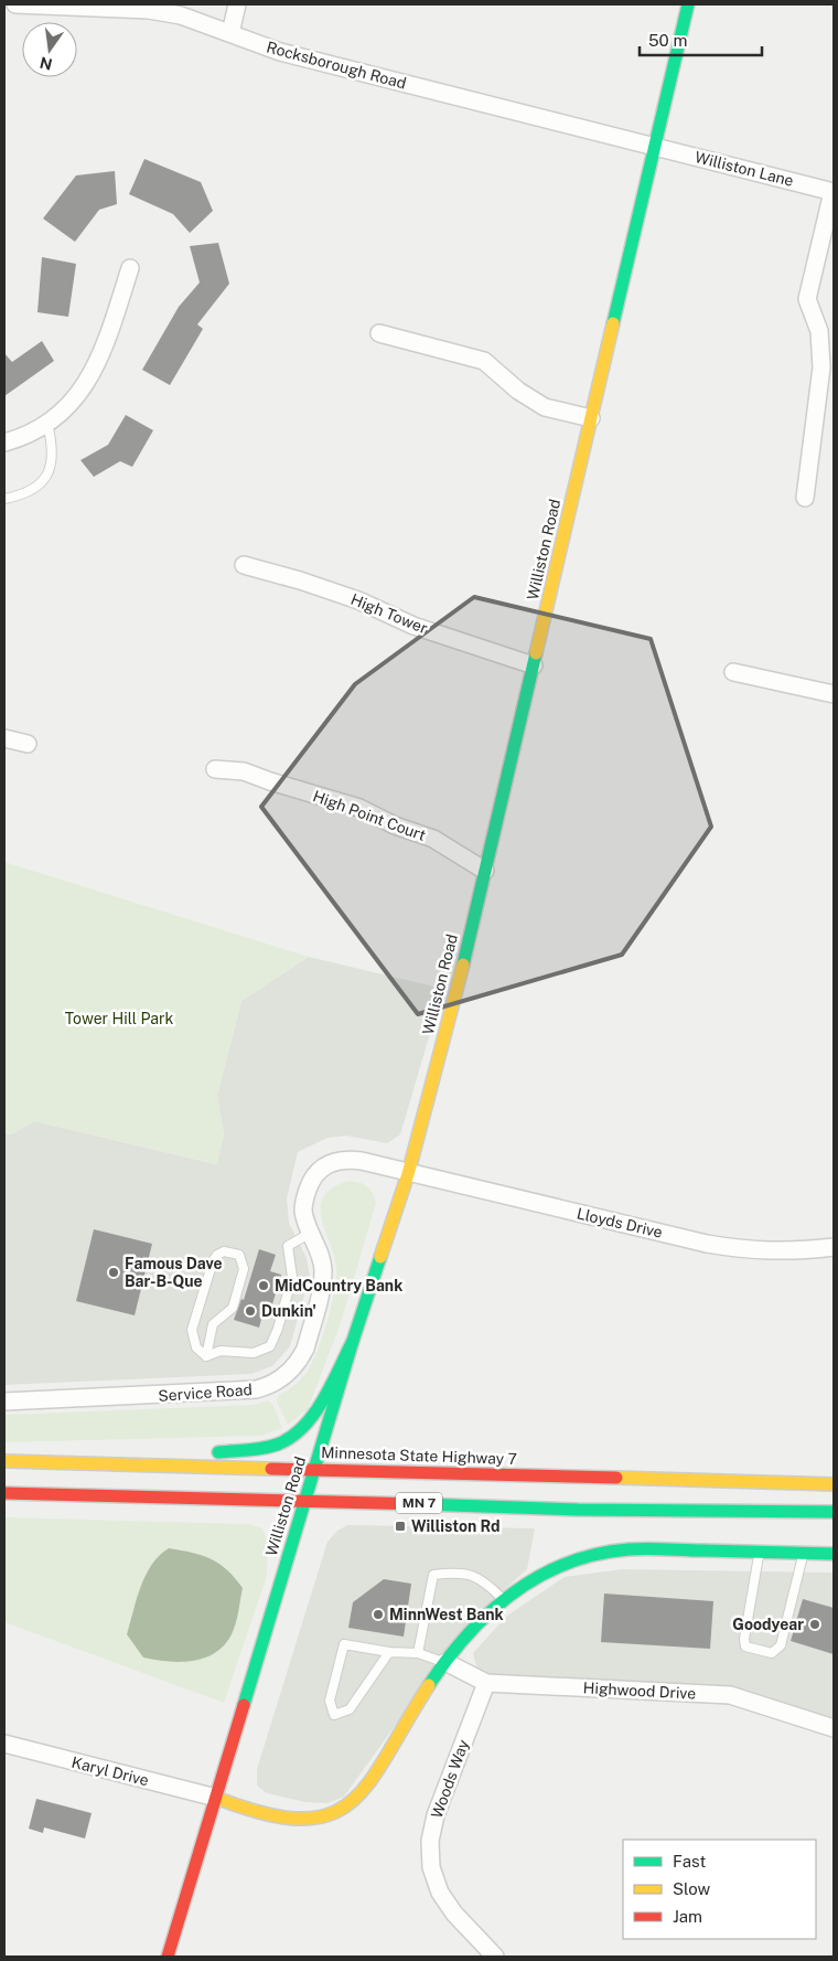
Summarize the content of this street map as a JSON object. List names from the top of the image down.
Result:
{
  "streets": {
    "main road": ["Williston Road", "Minnesota State Highway 7", "MN 7"],
    "street": [
      "Rocksborough Road",
      "Williston Lane",
      "High Tower",
      "High Point Court",
      "Lloyds Drive",
      "Service Road",
      "Highwood Drive",
      "Karyl Drive",
      "Woods Way"
    ]
  },
  "crossings": [
    ["Rocksborough Road", "Williston Lane"],
    ["Rocksborough Road", "Williston Road"],
    ["Williston Lane", "Williston Road"],
    ["Williston Road", "High Tower"],
    ["Williston Road", "High Point Court"],
    ["Williston Road", "Lloyds Drive"],
    ["Williston Road", "Service Road"],
    ["Williston Road", "Minnesota State Highway 7"],
    ["Williston Road", "MN 7"],
    ["Williston Road", "Karyl Drive"],
    ["Lloyds Drive", "Service Road"],
    ["Highwood Drive", "Woods Way"]
  ],
  "parks": ["Tower Hill Park"],
  "places": {
    "other": [
      "Famous Dave Bar-B-Que",
      "MidCountry Bank",
      "Dunkin'",
      "MinnWest Bank",
      "Goodyear"
    ],
    "transit": ["Williston Rd"]
  },
  "legend": ["Fast", "Slow", "Jam"],
  "scale_bar": "50 m",
  "north": "bottom"
}
